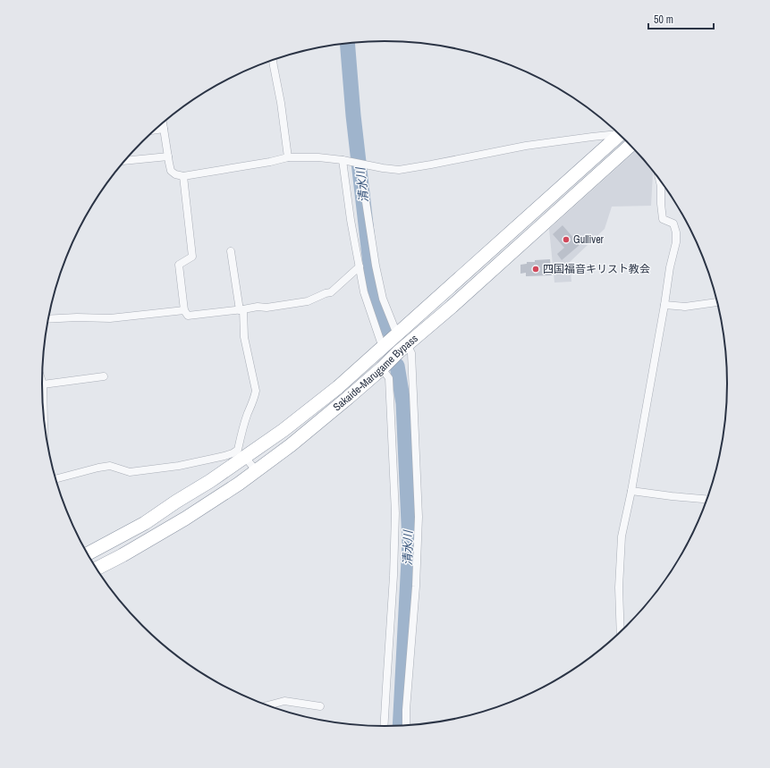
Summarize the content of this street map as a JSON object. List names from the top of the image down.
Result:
{
  "streets": {
    "highway": ["Sakaide-Marugame Bypass"]
  },
  "water": ["清水川"],
  "places": ["Gulliver", "四国福音キリスト教会"],
  "scale_bar": "50 m"
}
